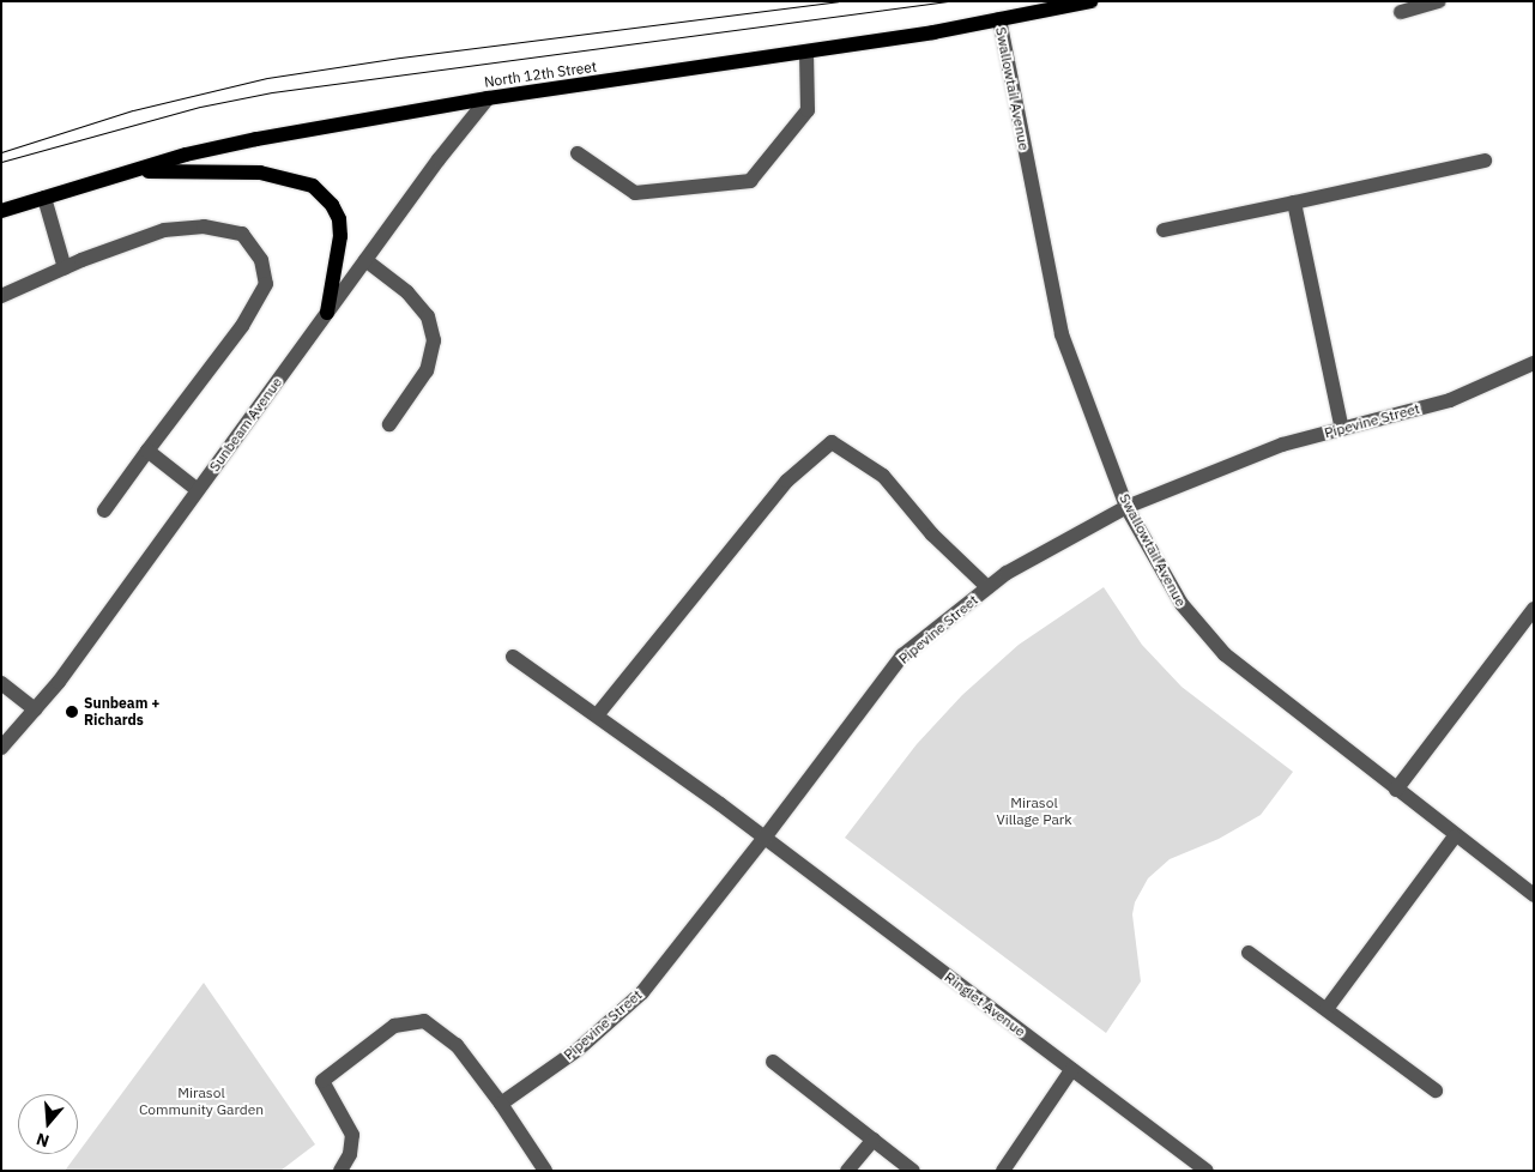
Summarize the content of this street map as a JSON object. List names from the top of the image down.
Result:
{
  "streets": {
    "main road": ["North 12th Street"],
    "street": [
      "Swallowtail Avenue",
      "Pipevine Street",
      "Sunbeam Avenue",
      "Ringlet Avenue"
    ]
  },
  "crossings": [
    ["North 12th Street", "Swallowtail Avenue"],
    ["North 12th Street", "Sunbeam Avenue"],
    ["Swallowtail Avenue", "Pipevine Street"],
    ["Pipevine Street", "Ringlet Avenue"]
  ],
  "parks": ["Mirasol Village Park", "Mirasol Community Garden"],
  "places": ["Sunbeam + Richards"],
  "north": "bottom"
}
